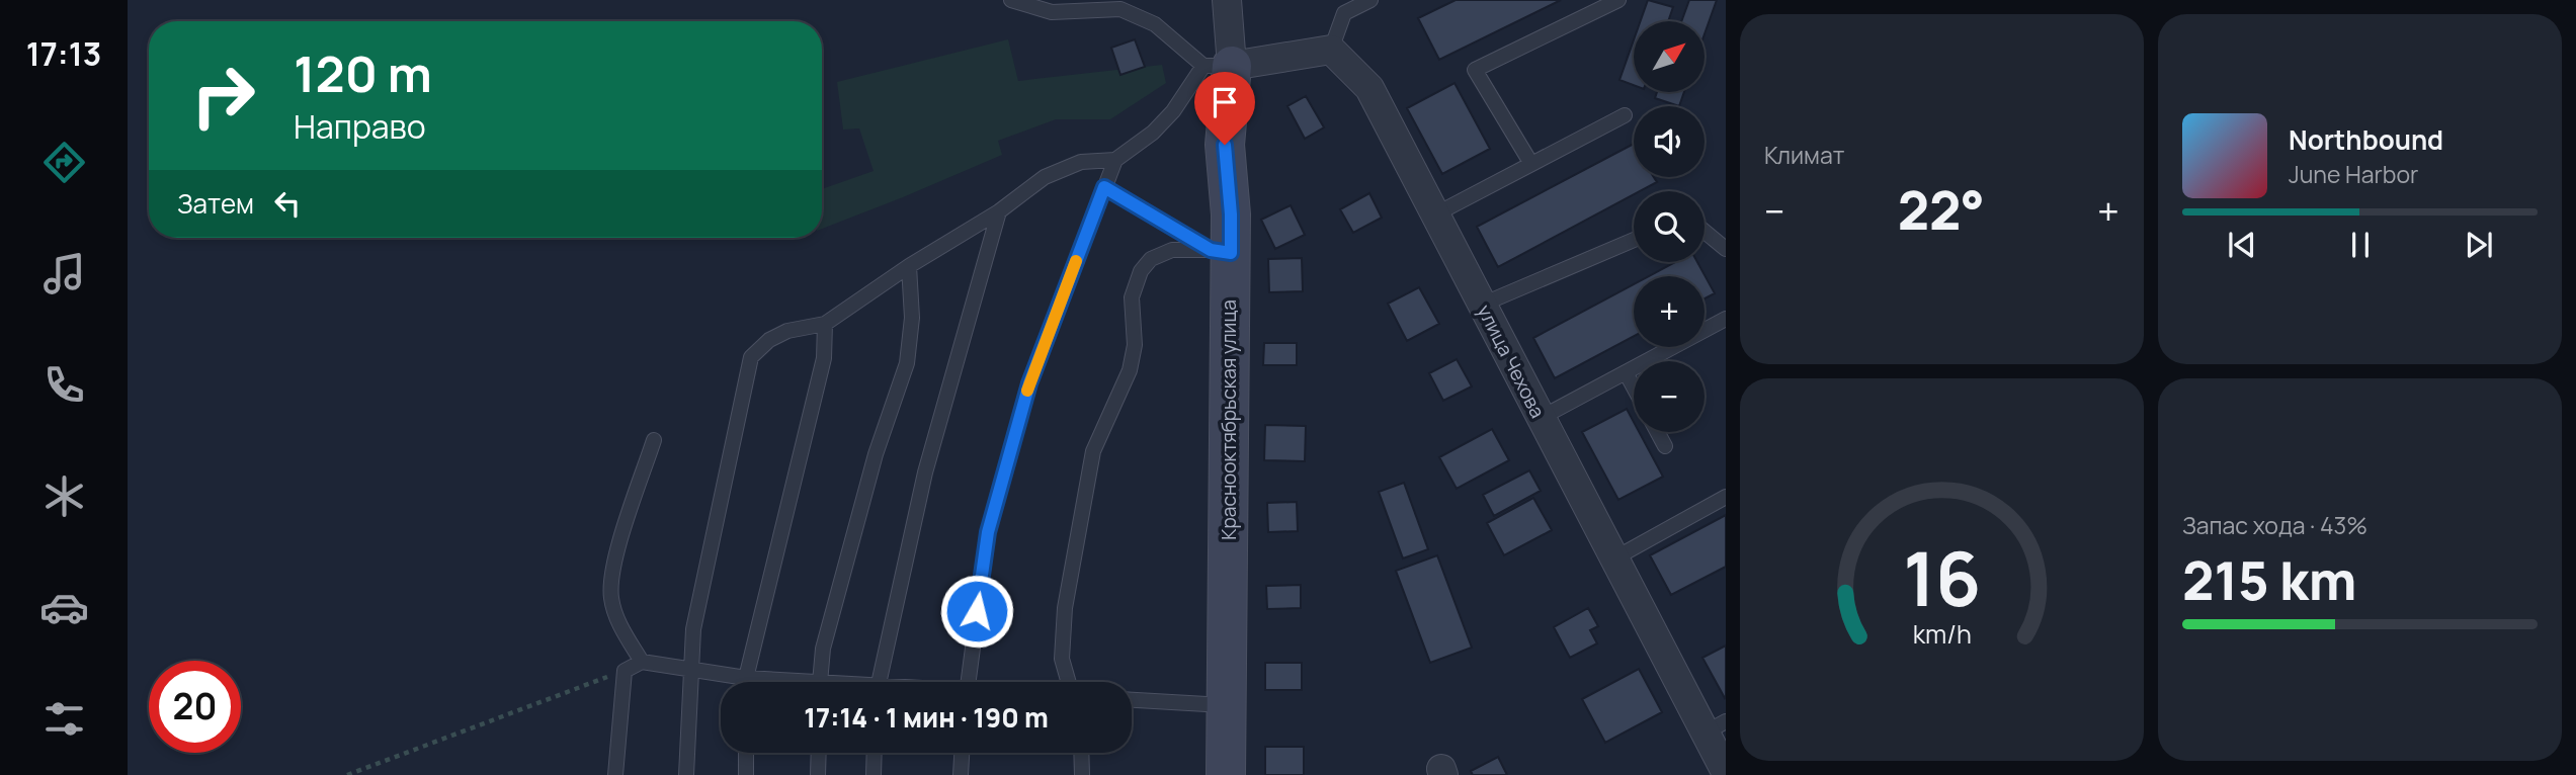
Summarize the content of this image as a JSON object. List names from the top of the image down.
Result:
{
  "streets": {
    "street": ["улица Чехова", "Краснооктябрьская улица"]
  },
  "north": "top right",
  "page": {
    "tabs": "17:13",
    "tile": [
      "Климат",
      ["Запас хода · 43%", "215 km"]
    ],
    "map_buttons": ["+", "−"],
    "turn": ["120 m", "Направо"],
    "song": ["Northbound", "June Harbor"],
    "then": "Затем",
    "heat": ["−", "22°", "+"],
    "limit": "20",
    "trip": "17:14 · 1 мин · 190 m",
    "gauge": ["16", "km/h"]
  }
}
